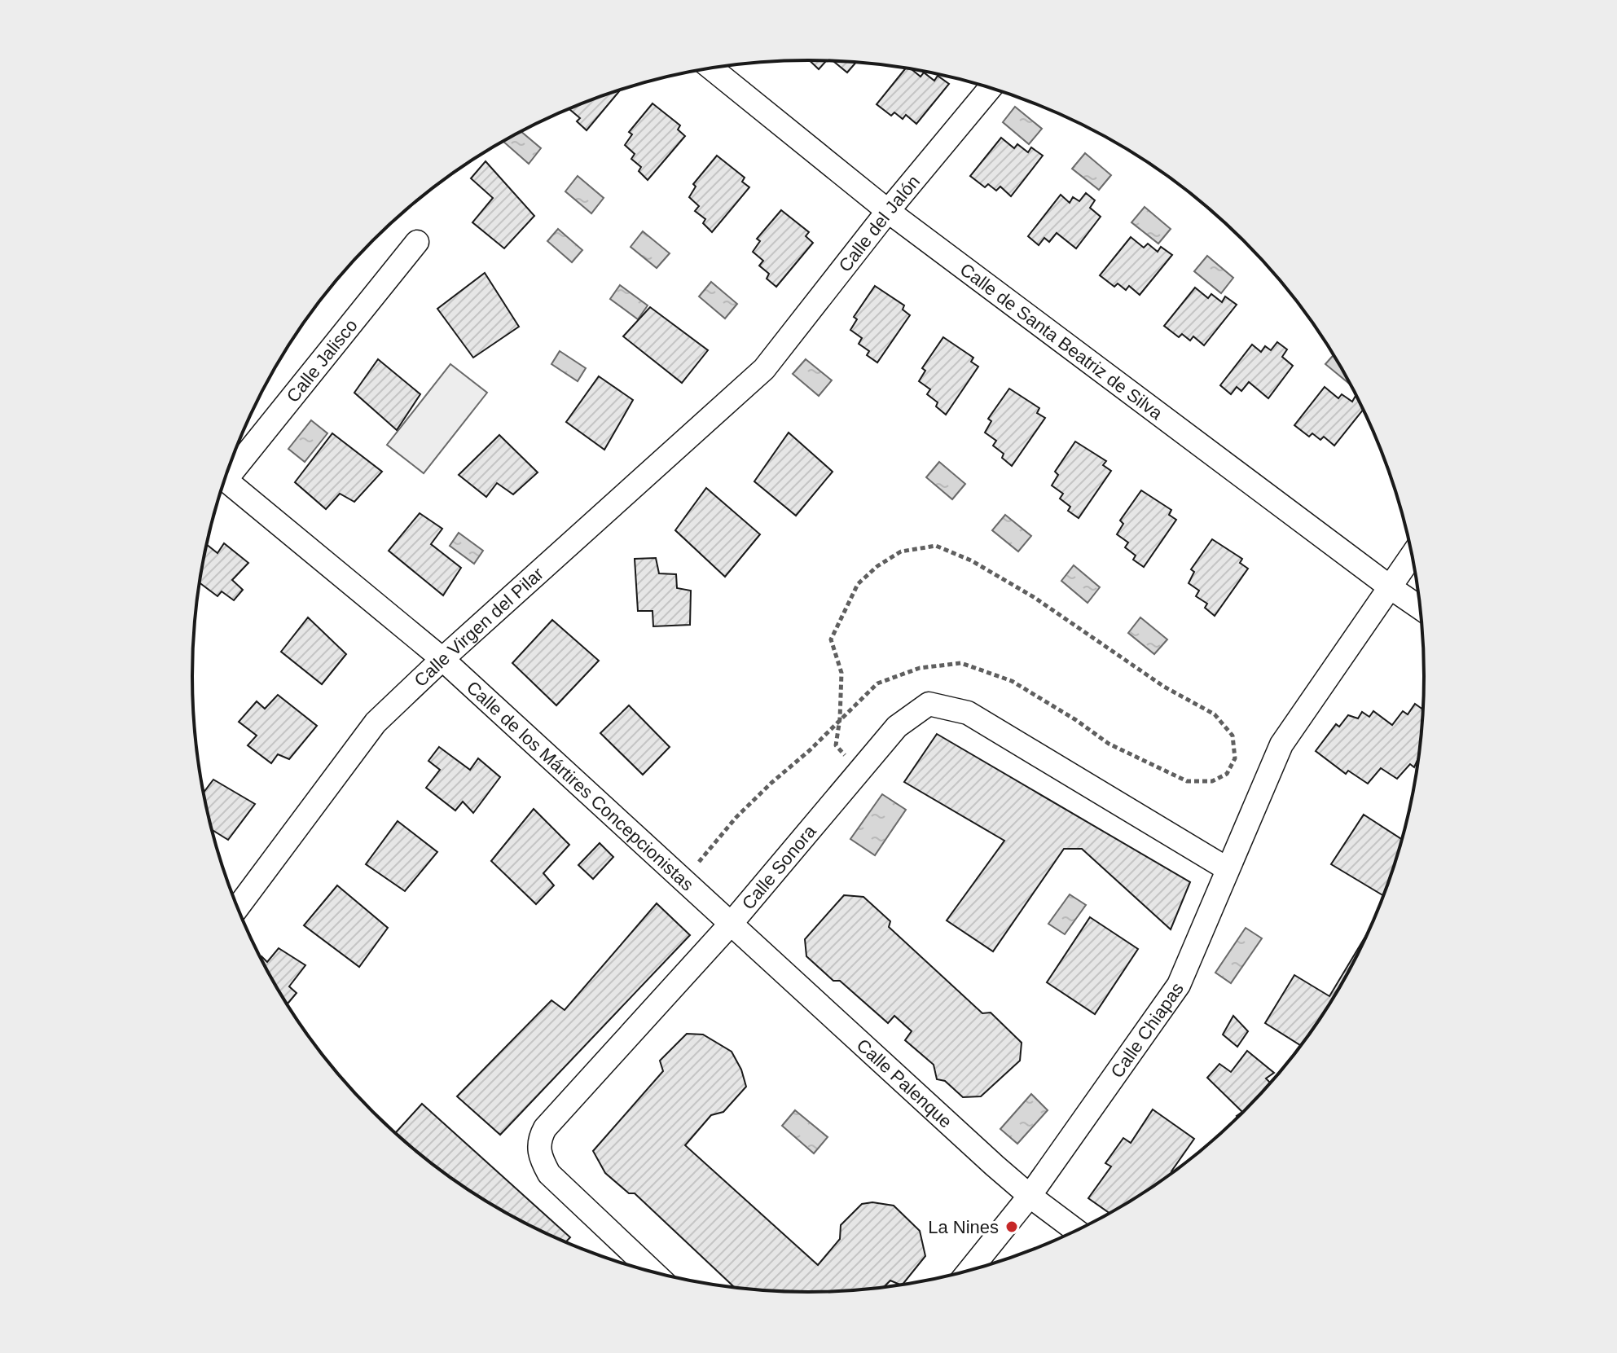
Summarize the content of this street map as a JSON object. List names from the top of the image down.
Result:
{
  "streets": {
    "street": [
      "Calle del Jalón",
      "Calle de Santa Beatriz de Silva",
      "Calle Jalisco",
      "Calle Virgen del Pilar",
      "Calle de los Mártires Concepcionistas",
      "Calle Sonora",
      "Calle Chiapas",
      "Calle Palenque"
    ]
  },
  "crossings": [
    ["Calle del Jalón", "Calle de Santa Beatriz de Silva"],
    ["Calle del Jalón", "Calle Virgen del Pilar"],
    ["Calle de Santa Beatriz de Silva", "Calle Chiapas"],
    ["Calle Virgen del Pilar", "Calle de los Mártires Concepcionistas"],
    ["Calle de los Mártires Concepcionistas", "Calle Sonora"],
    ["Calle de los Mártires Concepcionistas", "Calle Palenque"],
    ["Calle Sonora", "Calle Chiapas"],
    ["Calle Sonora", "Calle Palenque"],
    ["Calle Chiapas", "Calle Palenque"]
  ],
  "places": ["La Nines"]
}
